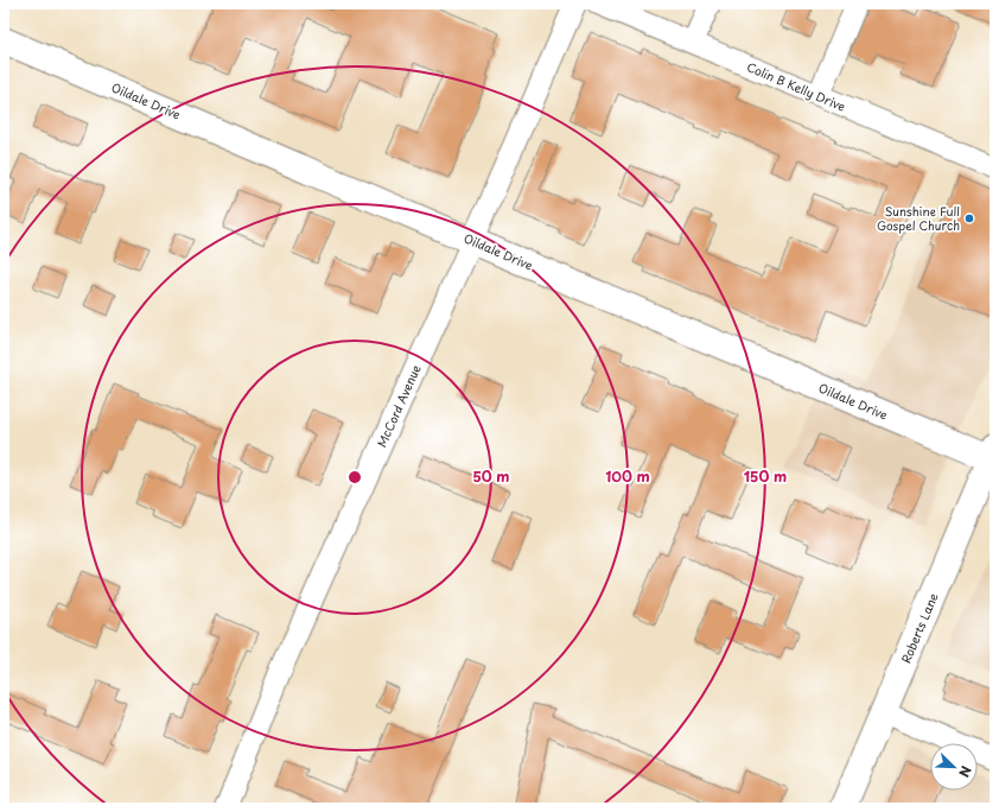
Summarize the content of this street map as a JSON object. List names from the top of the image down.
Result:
{
  "streets": {
    "street": [
      "Colin B Kelly Drive",
      "Oildale Drive",
      "McCord Avenue",
      "Roberts Lane"
    ]
  },
  "crossings": [
    ["Oildale Drive", "McCord Avenue"],
    ["Oildale Drive", "Roberts Lane"]
  ],
  "places": ["Sunshine Full Gospel Church"],
  "north": "bottom right",
  "rings": ["50 m", "100 m", "150 m"]
}
